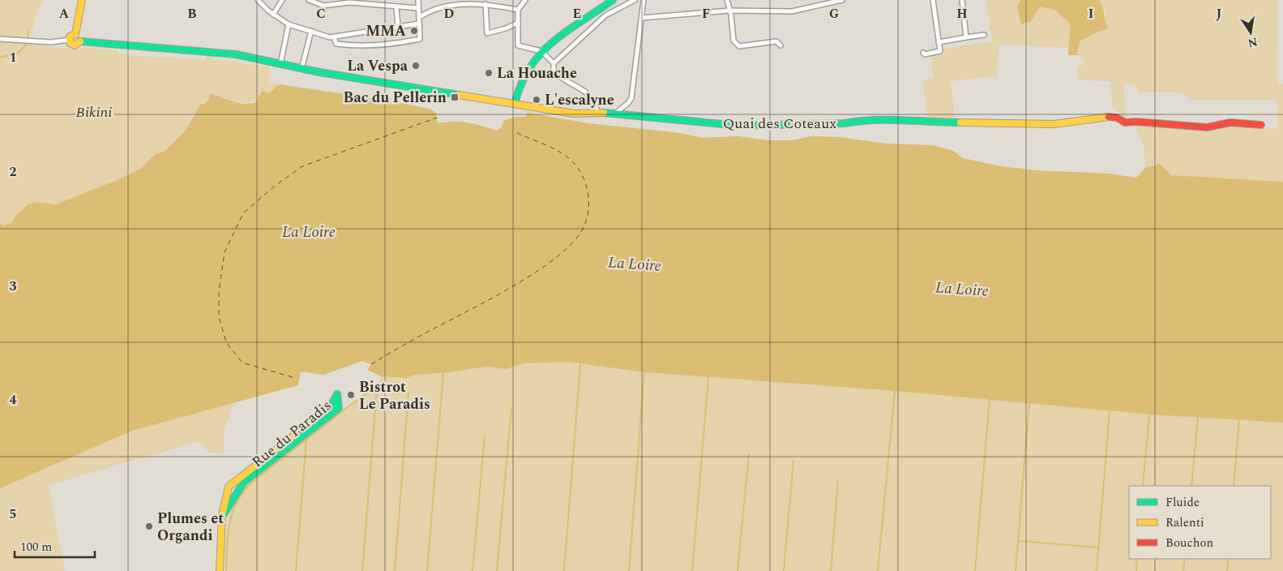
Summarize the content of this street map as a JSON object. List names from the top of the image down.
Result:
{
  "streets": {
    "street": ["Quai des Coteaux", "Rue du Paradis"]
  },
  "water": ["La Loire"],
  "parks": ["Bikini"],
  "places": {
    "other": [
      "MMA",
      "La Vespa",
      "La Houache",
      "L'escalyne",
      "Bistrot Le Paradis",
      "Plumes et Organdi"
    ],
    "transit": ["Bac du Pellerin"]
  },
  "legend": ["Fluide", "Ralenti", "Bouchon"],
  "scale_bar": "100 m",
  "north": "bottom",
  "grid": {
    "columns": [
      "A",
      "B",
      "C",
      "D",
      "E",
      "F",
      "G",
      "H",
      "I",
      "J"
    ],
    "rows": [
      "1",
      "2",
      "3",
      "4",
      "5"
    ]
  }
}
